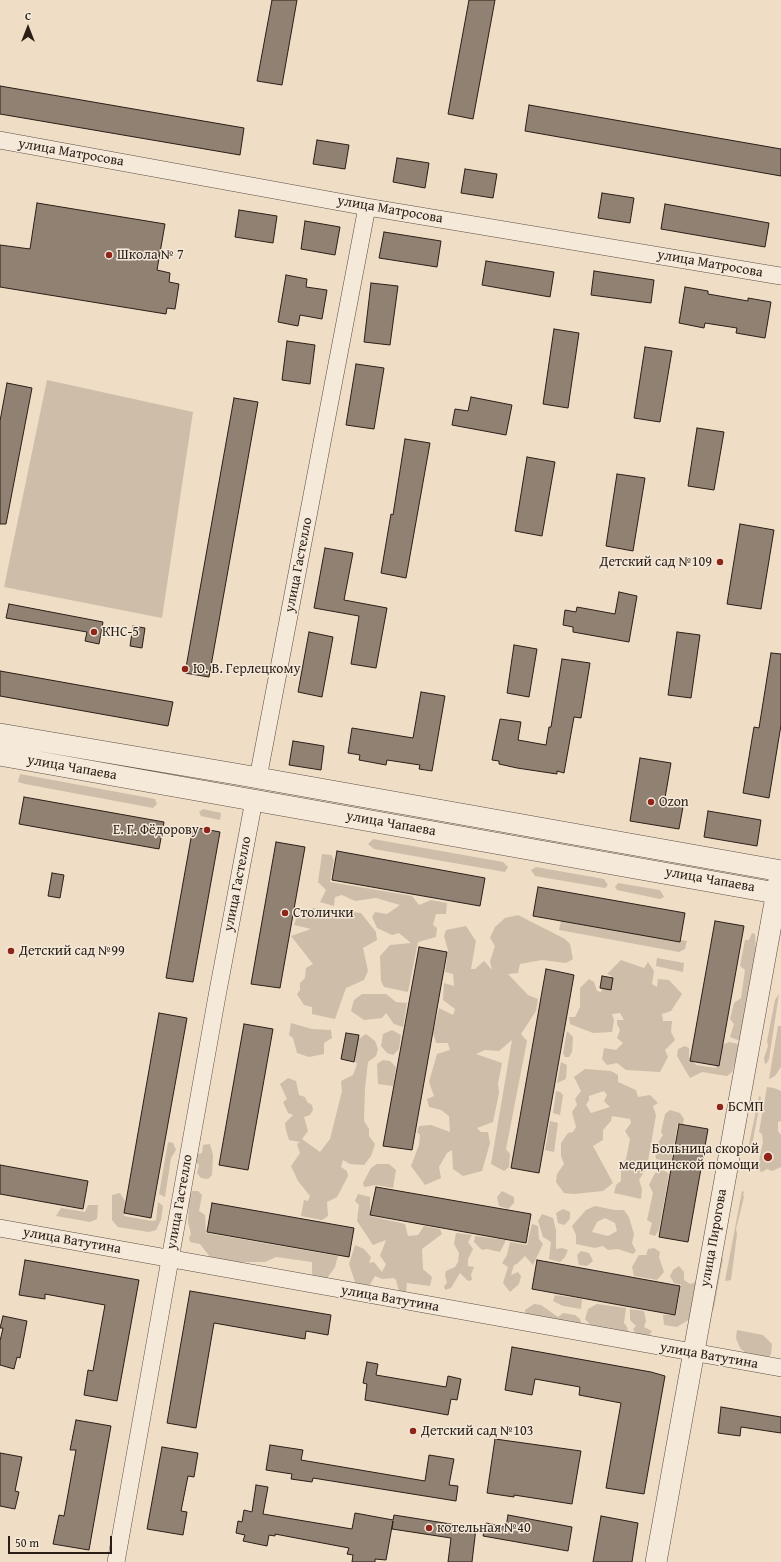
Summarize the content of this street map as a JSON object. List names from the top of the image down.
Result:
{
  "streets": {
    "street": [
      "улица Матросова",
      "улица Гастелло",
      "улица Чапаева",
      "улица Пирогова",
      "улица Ватутина"
    ]
  },
  "crossings": [
    ["улица Матросова", "улица Гастелло"],
    ["улица Гастелло", "улица Чапаева"],
    ["улица Гастелло", "улица Ватутина"],
    ["улица Чапаева", "улица Пирогова"],
    ["улица Пирогова", "улица Ватутина"]
  ],
  "places": [
    "Школа № 7",
    "Детский сад №109",
    "КНС-5",
    "Ю. В. Герлецкому",
    "Ozon",
    "Е. Г. Фёдорову",
    "Столички",
    "Детский сад №99",
    "БСМП",
    "Больница скорой медицинской помощи",
    "Детский сад №103",
    "котельная №40"
  ],
  "scale_bar": "50 m",
  "north": "top"
}
